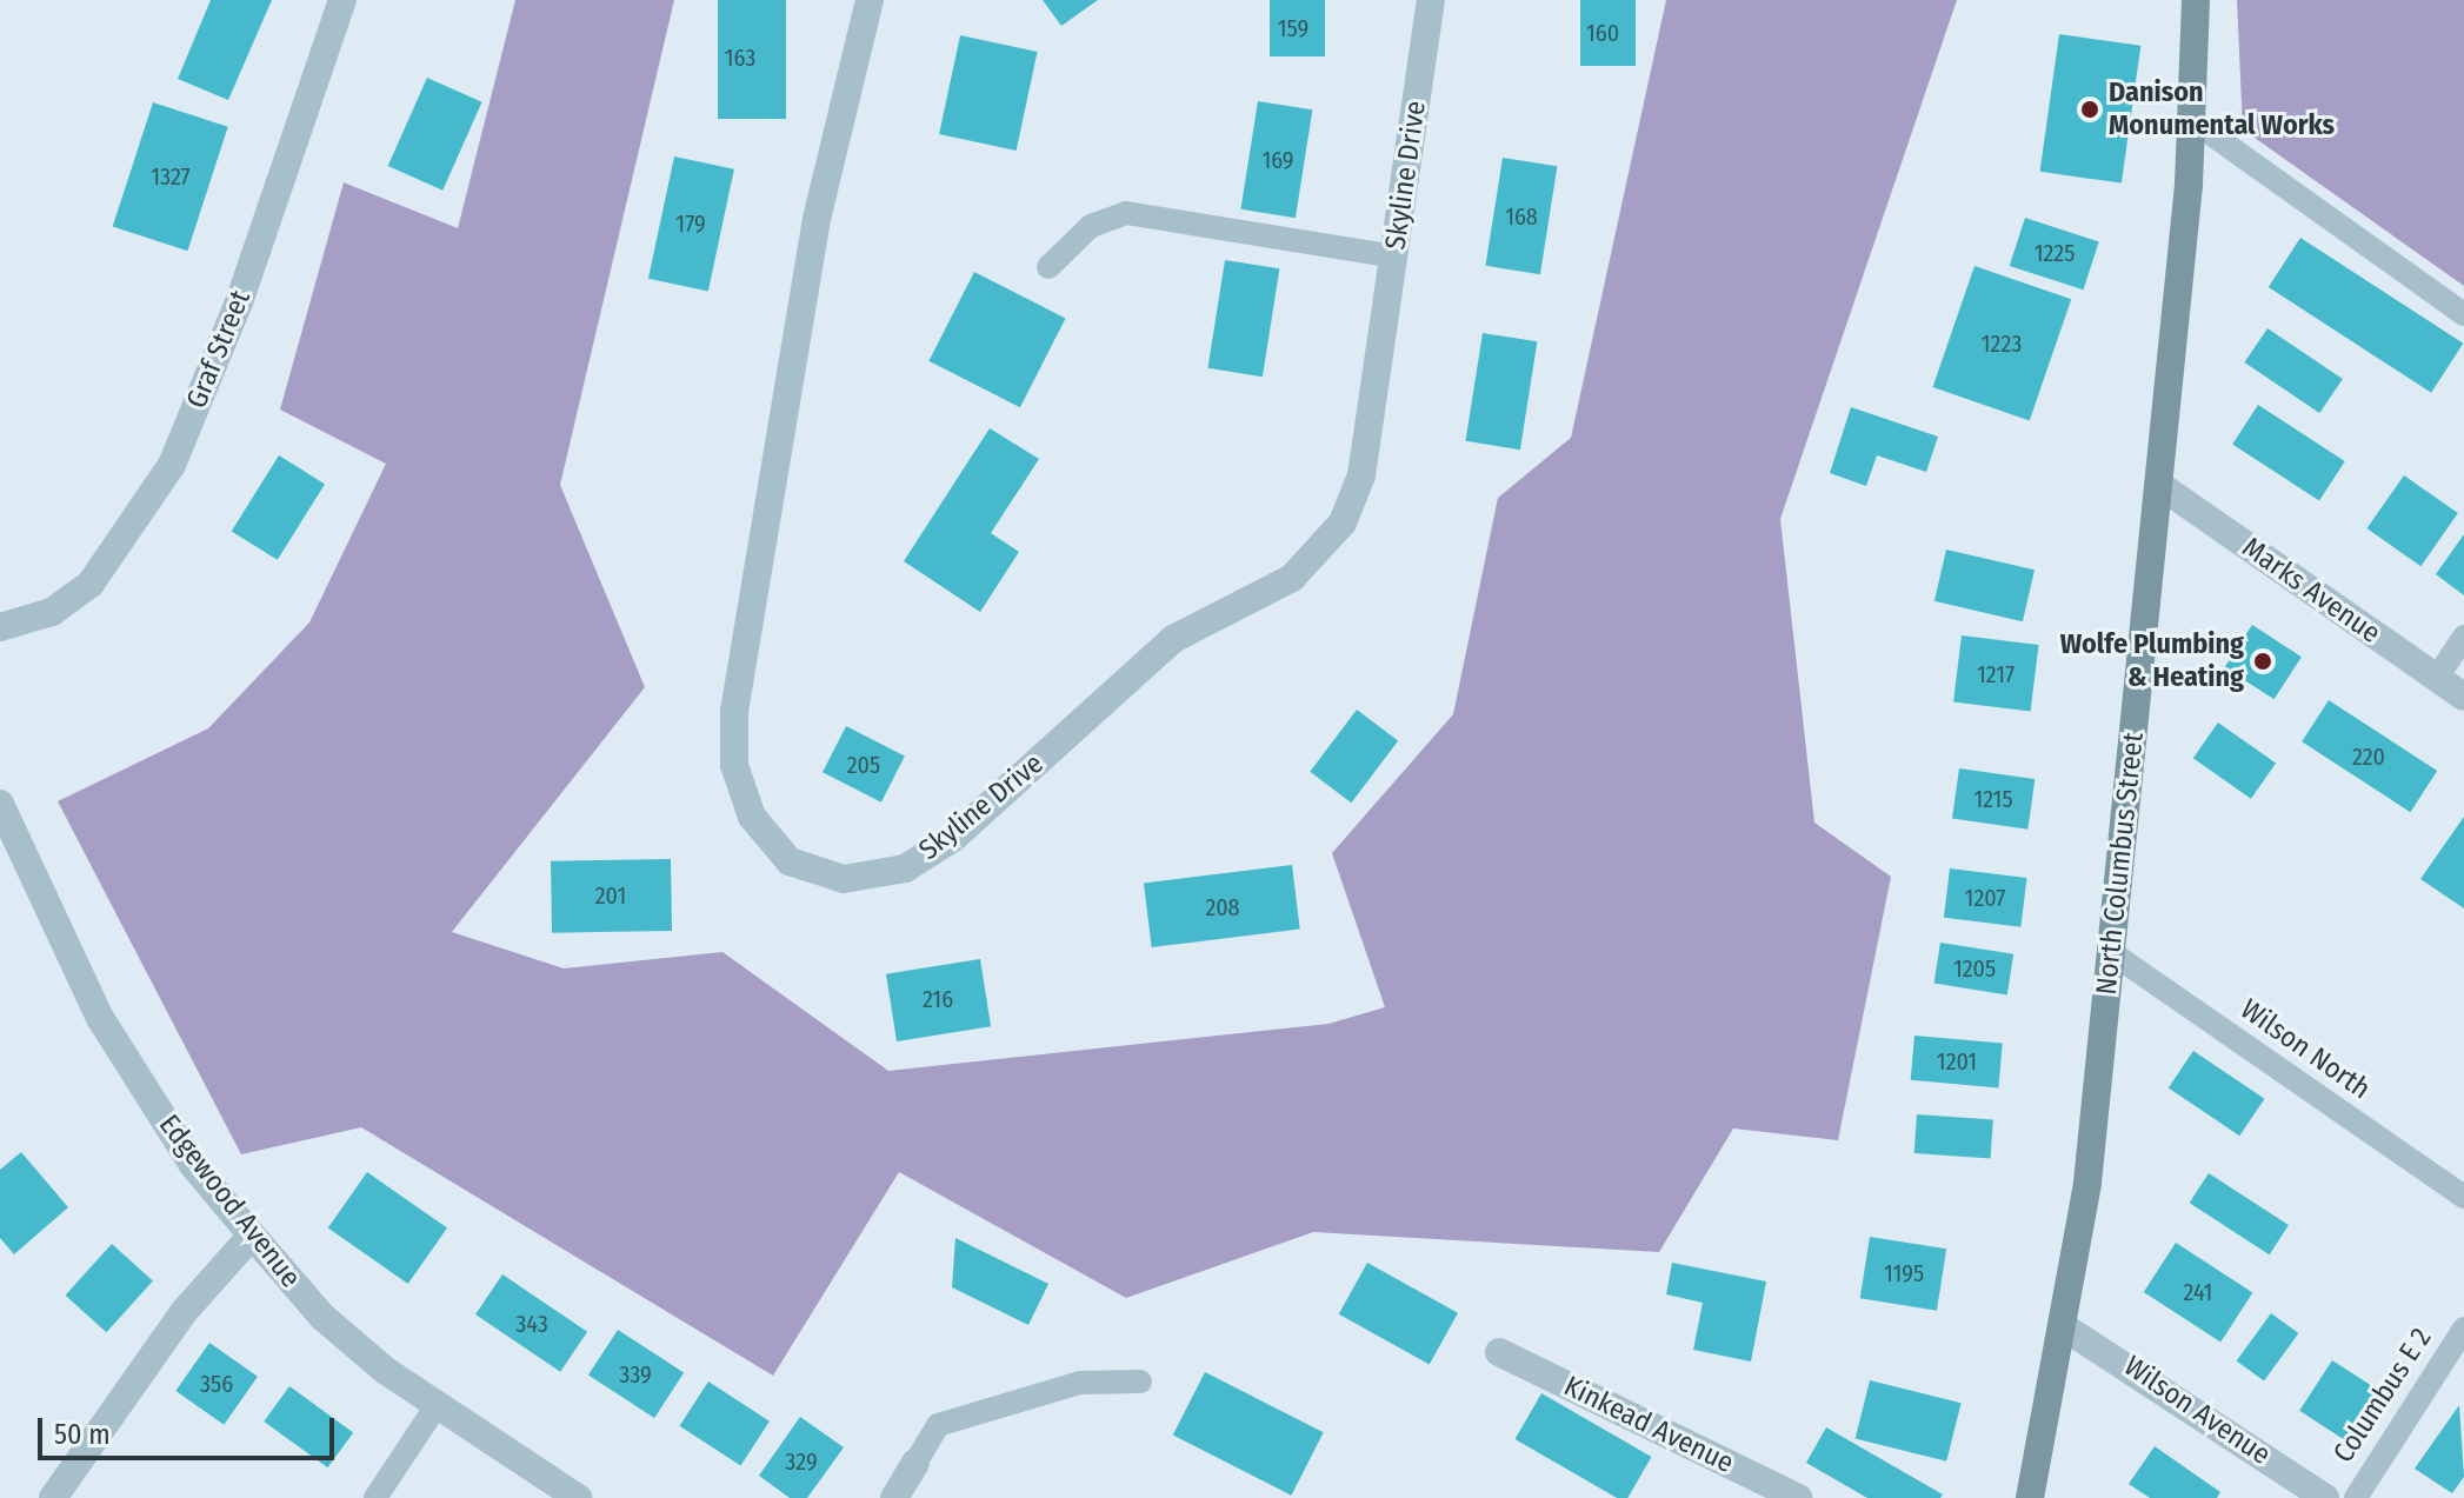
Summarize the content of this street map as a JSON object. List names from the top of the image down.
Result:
{
  "streets": {
    "main road": ["North Columbus Street"],
    "street": [
      "Skyline Drive",
      "Graf Street",
      "Marks Avenue",
      "Edgewood Avenue",
      "Wilson Avenue",
      "Kinkead Avenue"
    ],
    "lane": ["Wilson North", "Columbus E 2"]
  },
  "crossings": [
    ["Marks Avenue", "North Columbus Street"],
    ["North Columbus Street", "Wilson North"],
    ["North Columbus Street", "Wilson Avenue"]
  ],
  "places": ["Danison Monumental Works", "Wolfe Plumbing & Heating"],
  "house_numbers": [
    "159",
    "160",
    "163",
    "169",
    "1327",
    "168",
    "179",
    "1225",
    "1223",
    "1217",
    "220",
    "205",
    "1215",
    "201",
    "1207",
    "208",
    "1205",
    "216",
    "1201",
    "1195",
    "241",
    "343",
    "339",
    "356",
    "329"
  ],
  "scale_bar": "50 m"
}
